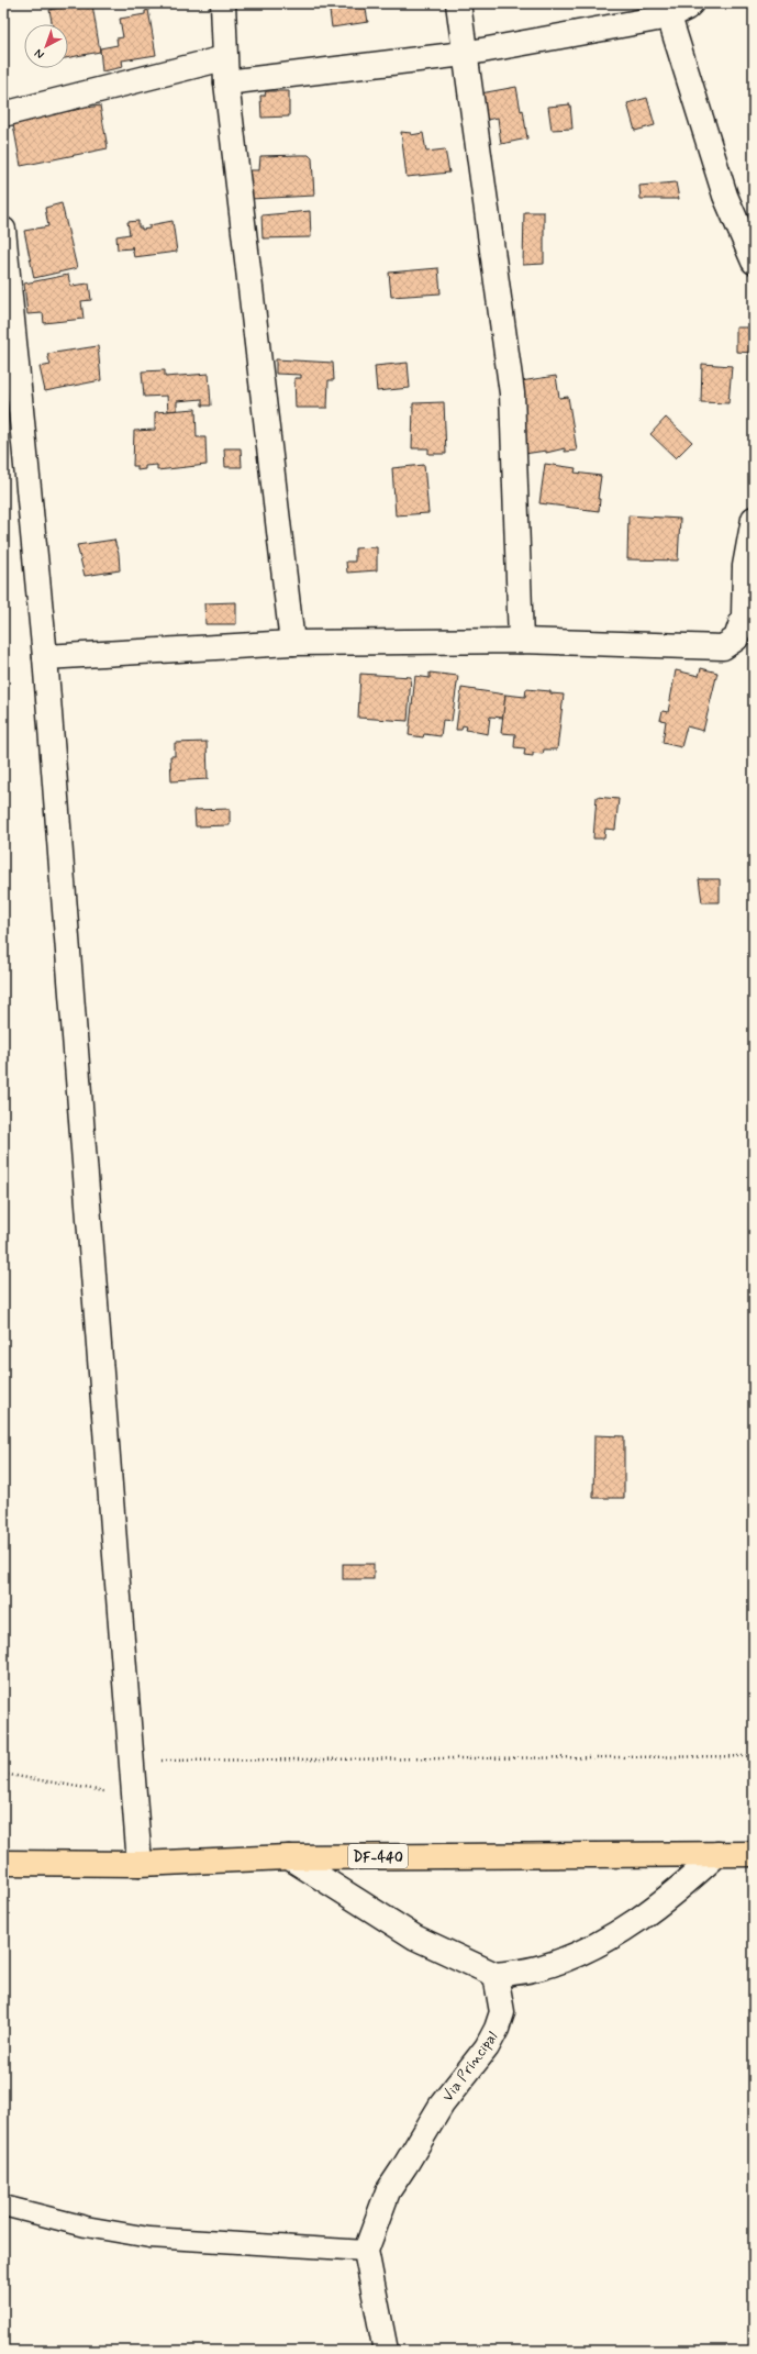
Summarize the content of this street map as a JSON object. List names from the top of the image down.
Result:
{
  "streets": {
    "main road": ["DF-440"],
    "street": ["Via Principal"]
  },
  "north": "bottom left"
}
